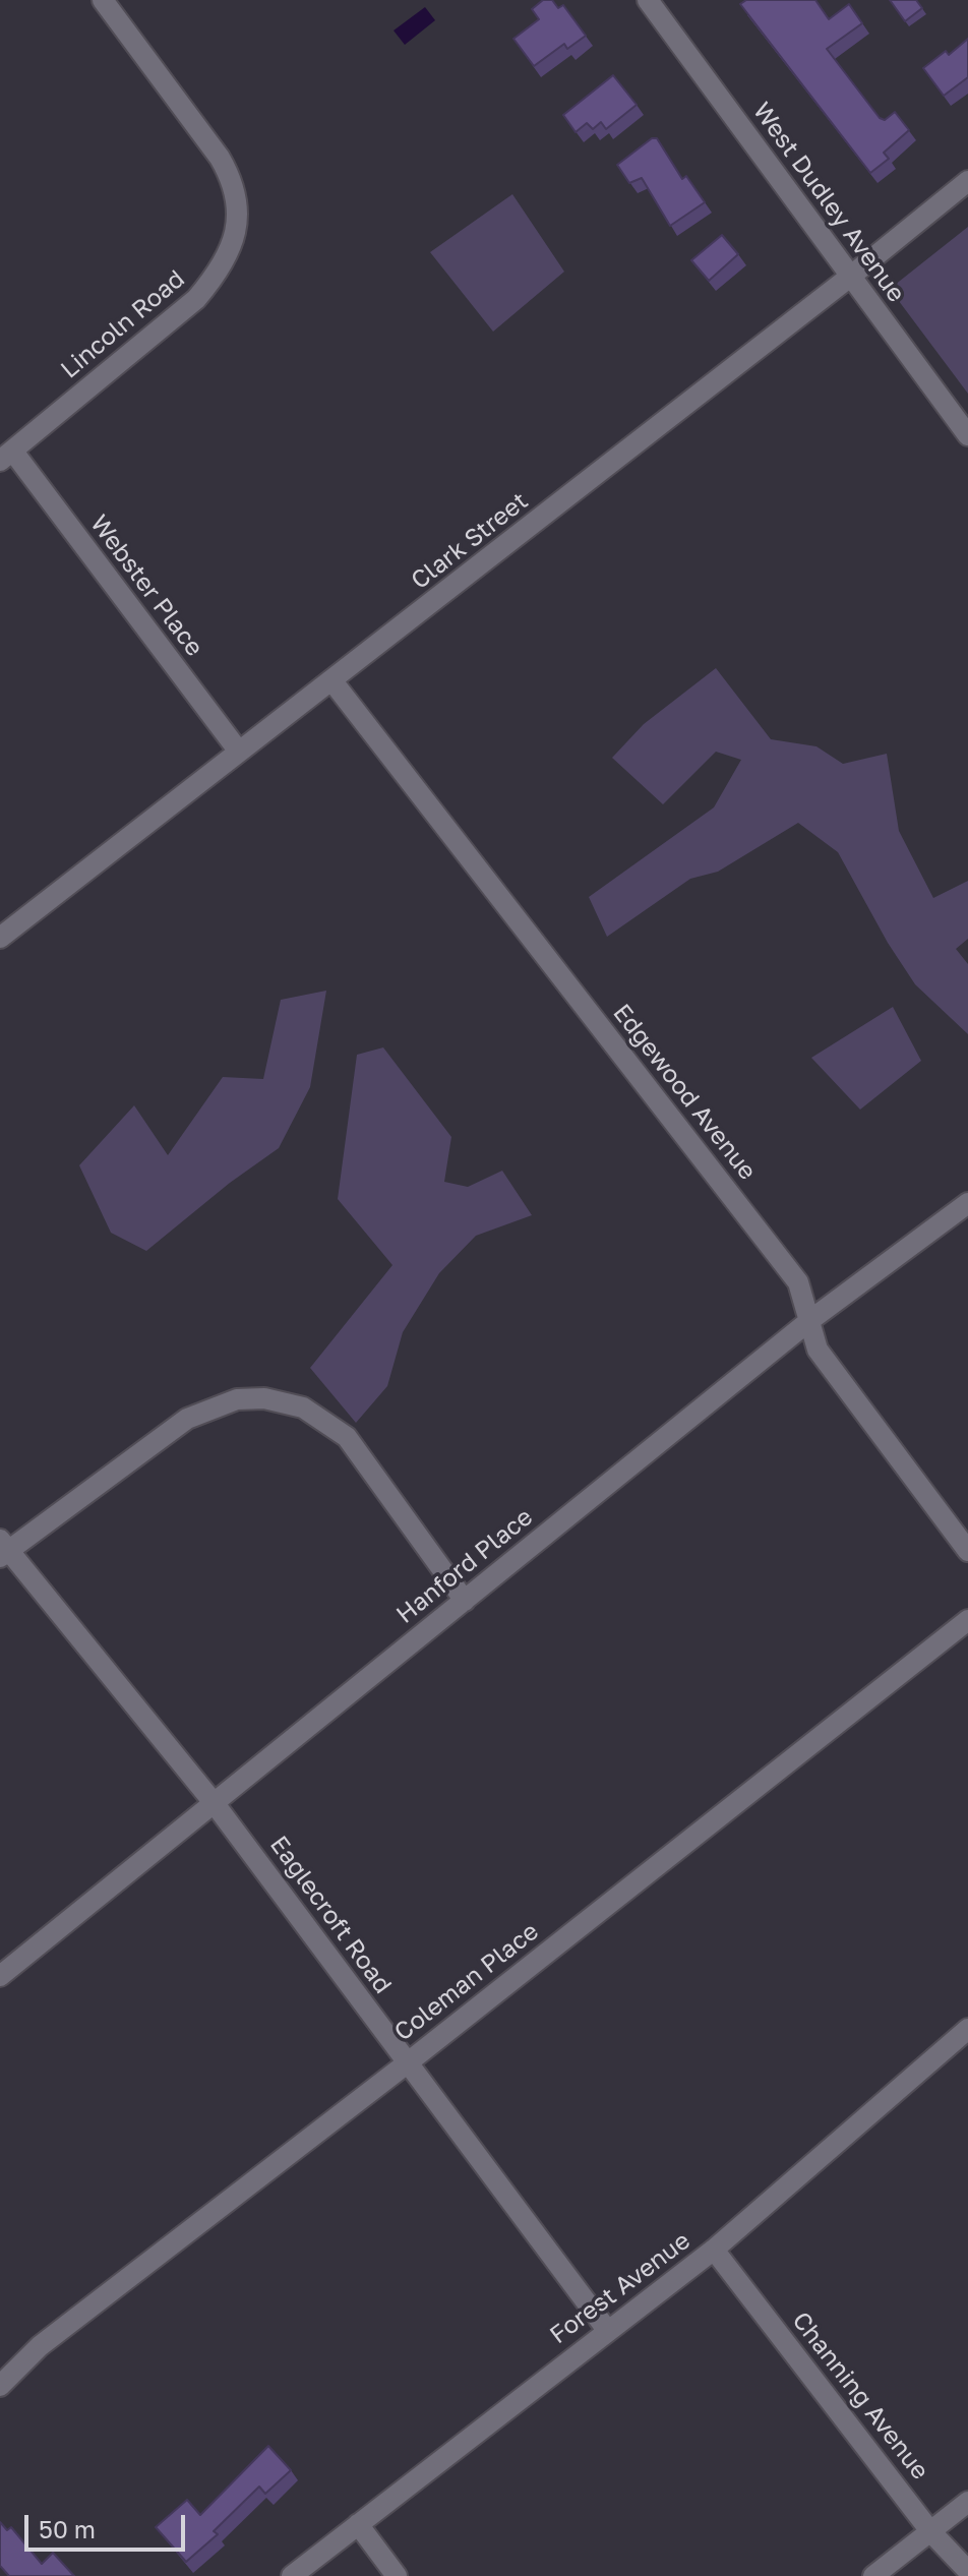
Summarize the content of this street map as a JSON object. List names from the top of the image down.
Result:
{
  "streets": {
    "street": [
      "West Dudley Avenue",
      "Lincoln Road",
      "Clark Street",
      "Webster Place",
      "Edgewood Avenue",
      "Hanford Place",
      "Eaglecroft Road",
      "Coleman Place",
      "Forest Avenue",
      "Channing Avenue"
    ]
  },
  "crossings": [
    ["West Dudley Avenue", "Clark Street"],
    ["Lincoln Road", "Webster Place"],
    ["Clark Street", "Webster Place"],
    ["Clark Street", "Edgewood Avenue"],
    ["Edgewood Avenue", "Hanford Place"],
    ["Hanford Place", "Eaglecroft Road"],
    ["Eaglecroft Road", "Coleman Place"],
    ["Eaglecroft Road", "Forest Avenue"],
    ["Forest Avenue", "Channing Avenue"]
  ],
  "scale_bar": "50 m"
}
